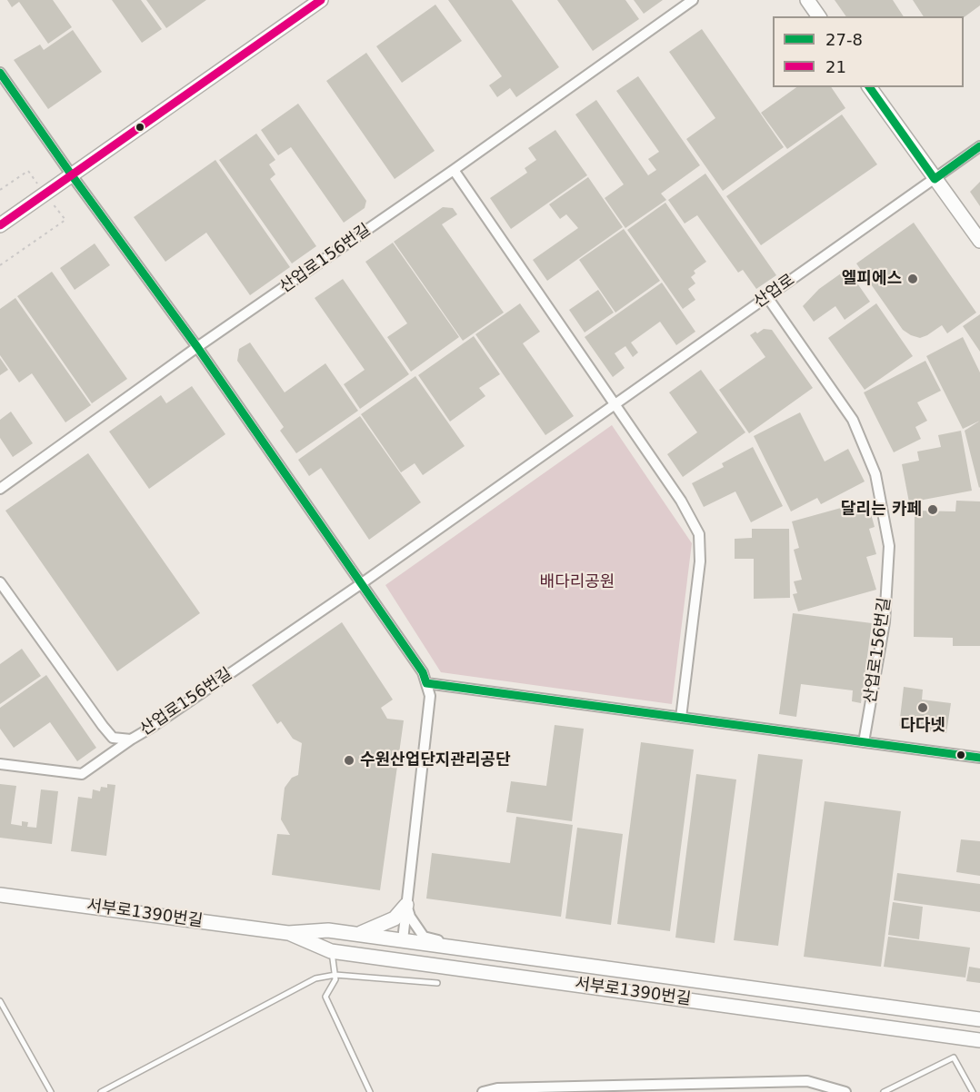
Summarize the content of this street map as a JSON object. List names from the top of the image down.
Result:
{
  "streets": {
    "street": ["산업로156번길", "산업로", "서부로1390번길"]
  },
  "crossings": [
    ["산업로156번길", "산업로"]
  ],
  "parks": ["배다리공원"],
  "places": [
    "엘피에스",
    "달리는 카페",
    "다다넷",
    "수원산업단지관리공단"
  ],
  "lines": ["transit line 21", "transit line 27-8"],
  "legend": ["27-8", "21"]
}
